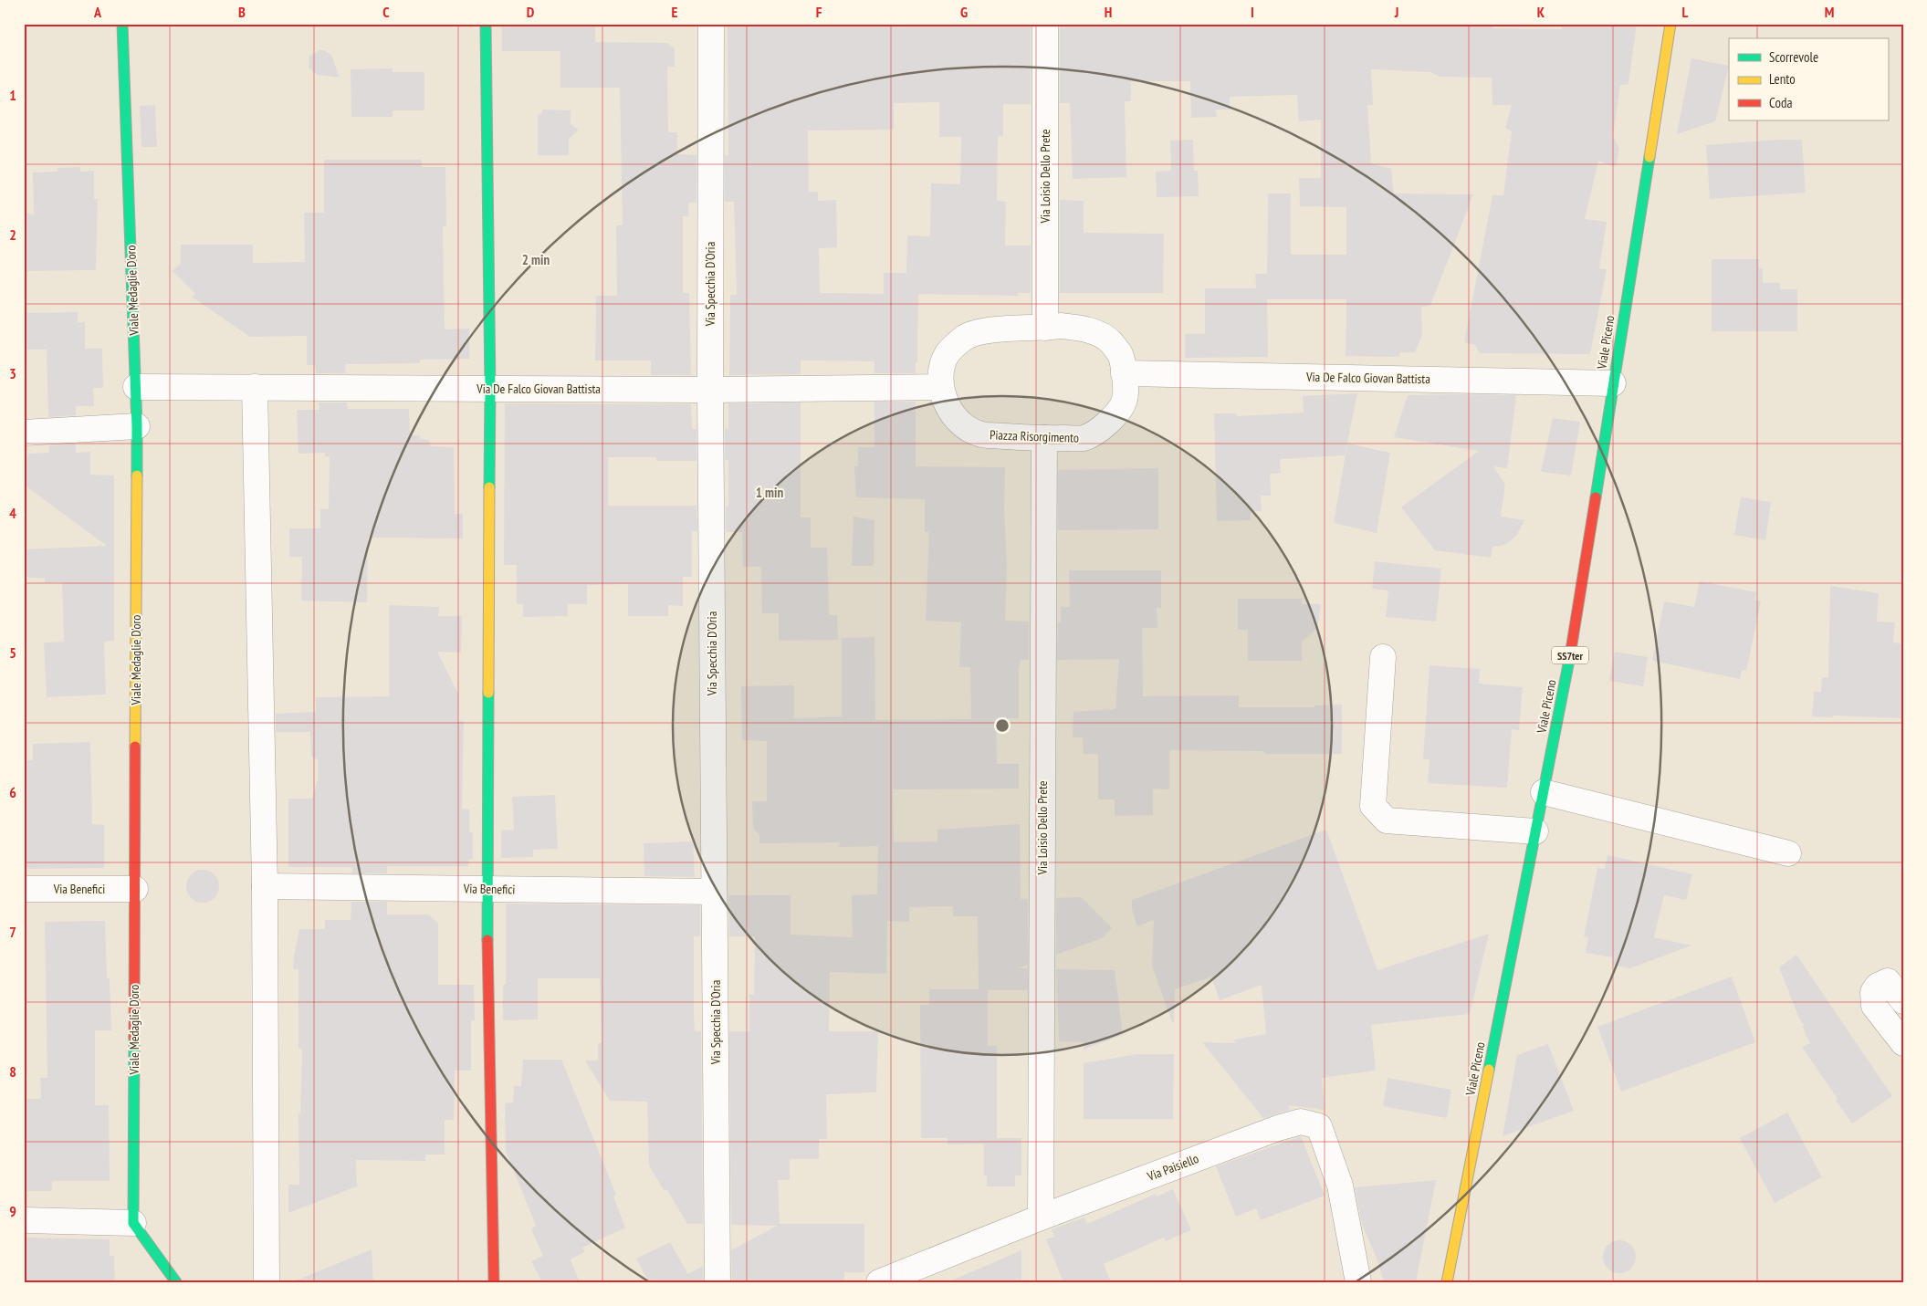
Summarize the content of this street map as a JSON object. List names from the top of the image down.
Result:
{
  "streets": {
    "street": [
      "Via Loisio Dello Prete",
      "Via Specchia D'Oria",
      "Viale Medaglie D'oro",
      "Viale Piceno",
      "Via De Falco Giovan Battista",
      "Piazza Risorgimento",
      "SS7ter",
      "Via Benefici",
      "Via Paisiello"
    ]
  },
  "crossings": [
    ["Via Loisio Dello Prete", "Via De Falco Giovan Battista"],
    ["Via Loisio Dello Prete", "Piazza Risorgimento"],
    ["Via Loisio Dello Prete", "Via Paisiello"],
    ["Via Specchia D'Oria", "Via De Falco Giovan Battista"],
    ["Via Specchia D'Oria", "Via Benefici"],
    ["Viale Medaglie D'oro", "Via De Falco Giovan Battista"],
    ["Viale Medaglie D'oro", "Via Benefici"],
    ["Viale Piceno", "Via De Falco Giovan Battista"],
    ["Via De Falco Giovan Battista", "Piazza Risorgimento"]
  ],
  "legend": ["Scorrevole", "Lento", "Coda"],
  "grid": {
    "columns": [
      "A",
      "B",
      "C",
      "D",
      "E",
      "F",
      "G",
      "H",
      "I",
      "J",
      "K",
      "L",
      "M"
    ],
    "rows": [
      "1",
      "2",
      "3",
      "4",
      "5",
      "6",
      "7",
      "8",
      "9"
    ]
  },
  "rings": ["2 min", "1 min"]
}
